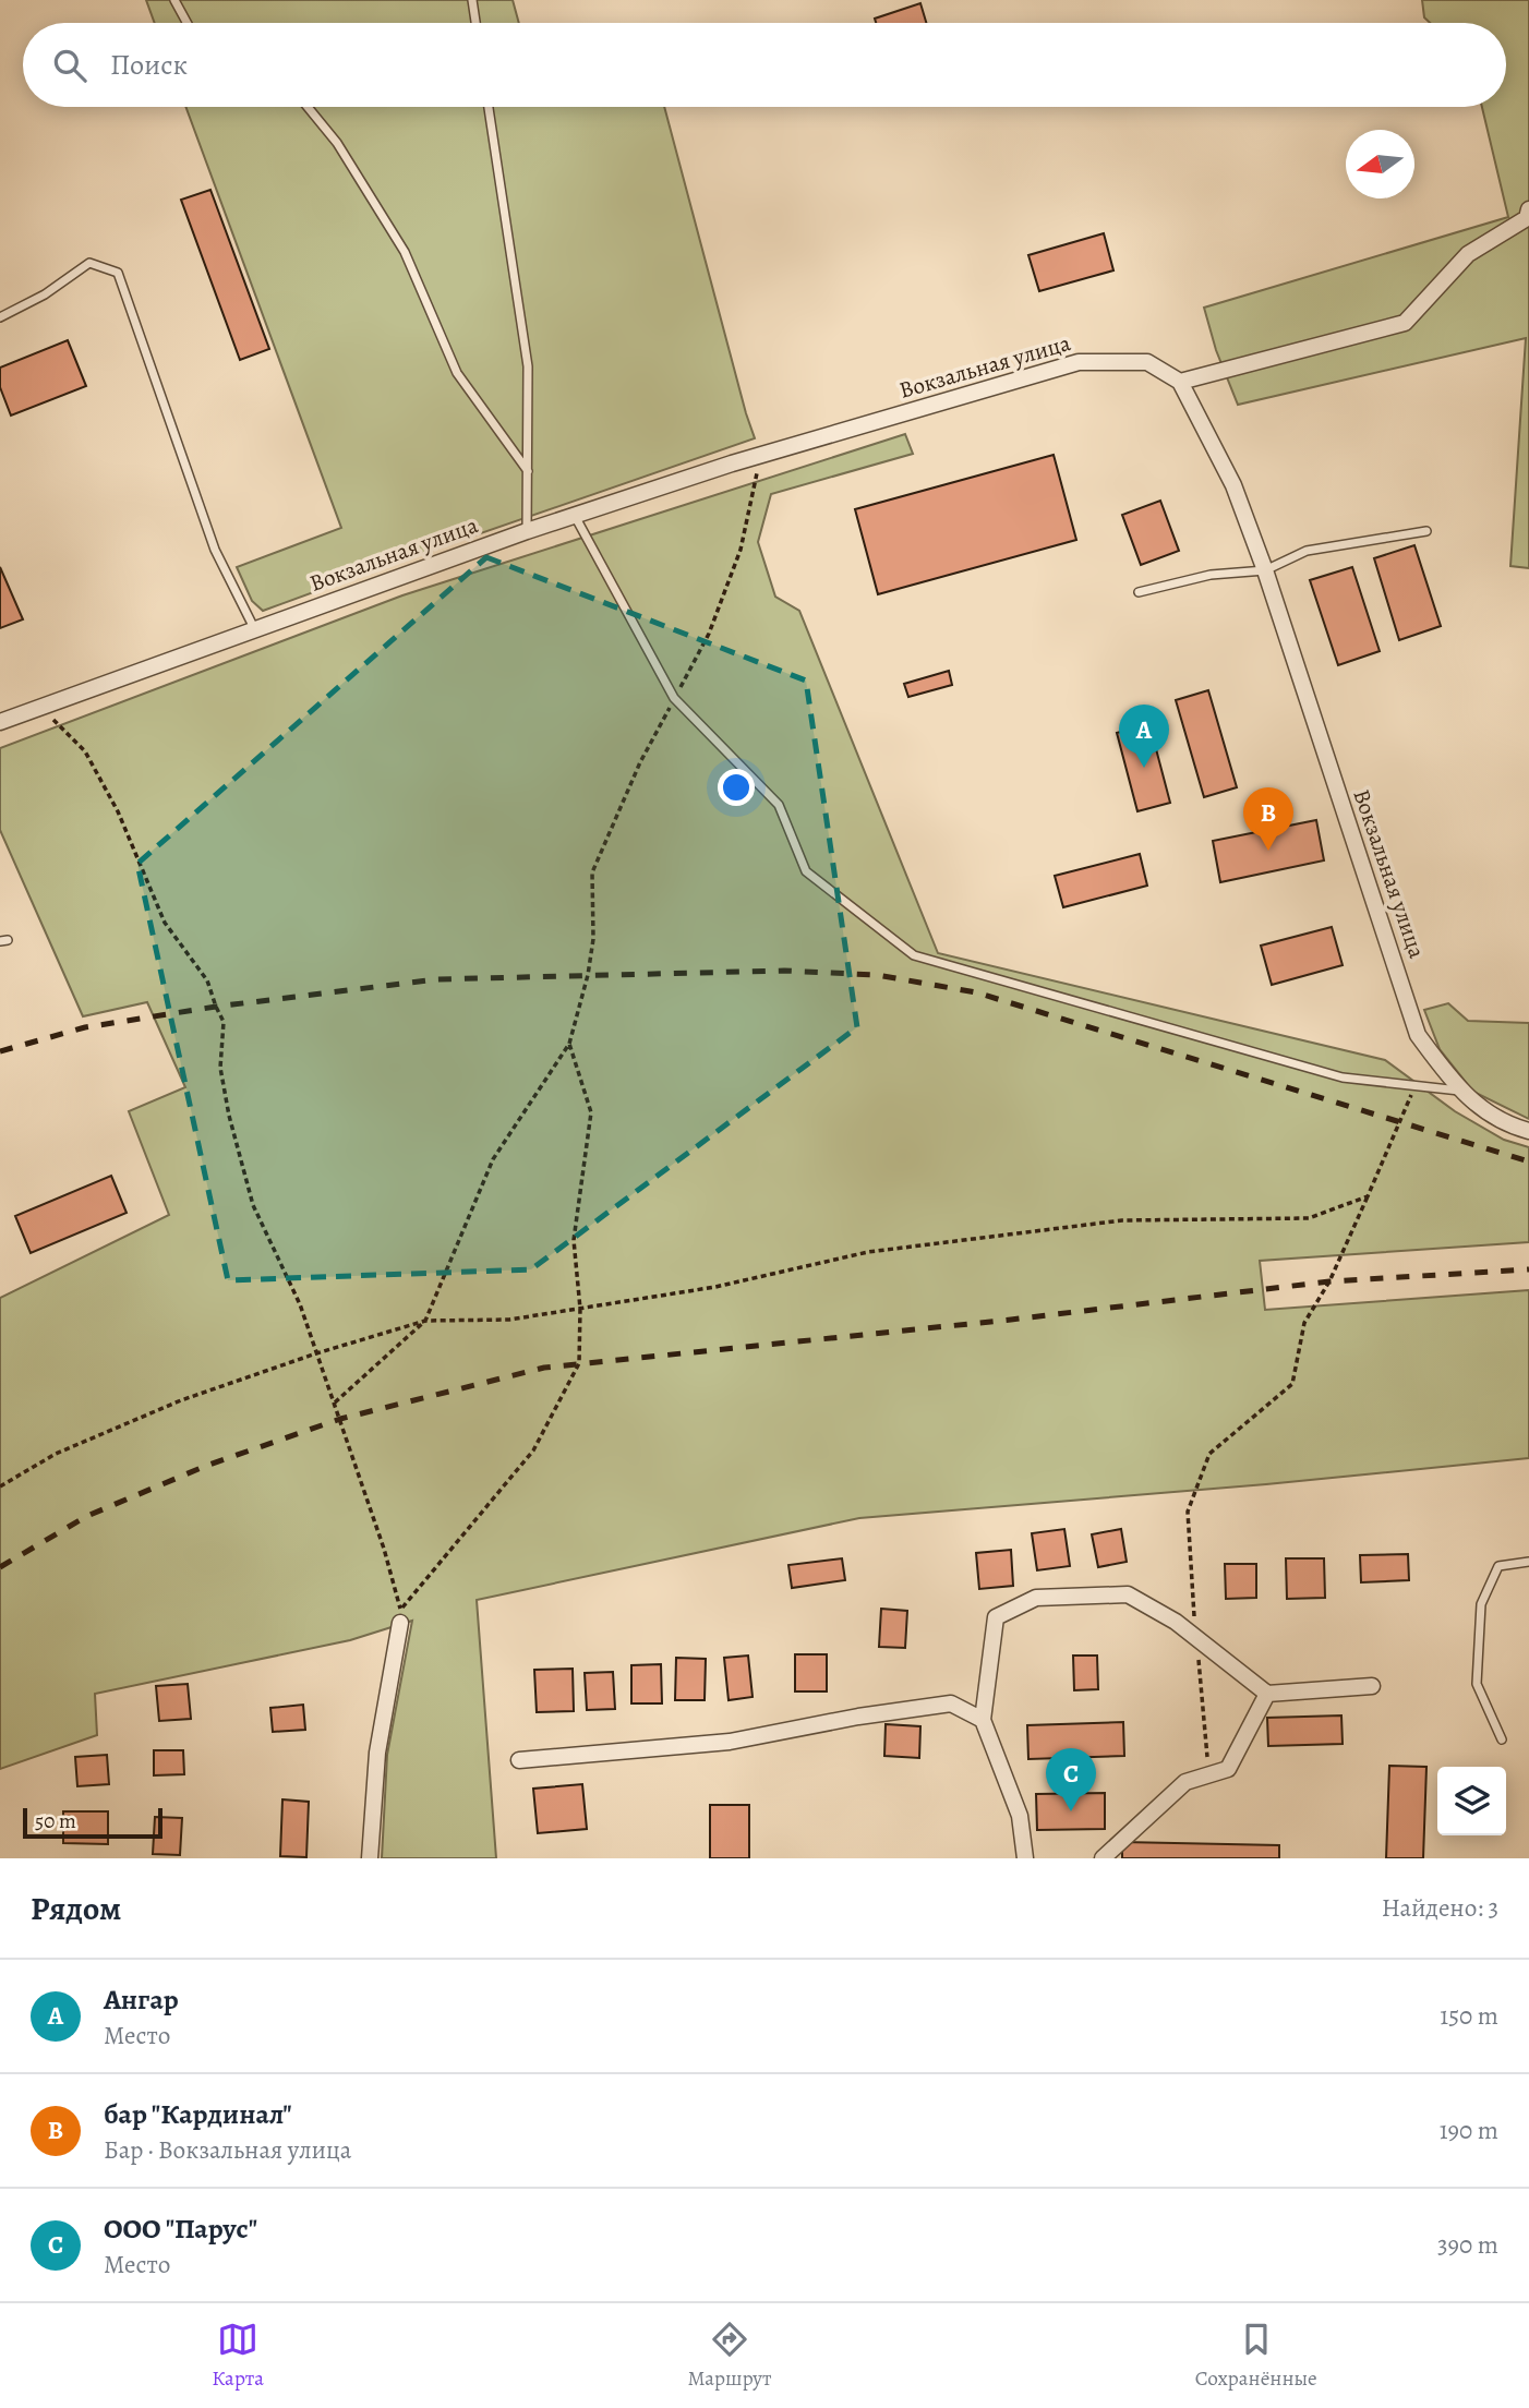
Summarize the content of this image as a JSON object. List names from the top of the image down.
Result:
{
  "streets": {
    "street": ["Вокзальная улица"]
  },
  "scale_bar": "50 m",
  "north": "left",
  "page": {
    "search": "Поиск",
    "pins": ["A", "B", "C"],
    "scale": "50 m",
    "heading": ["Рядом", "Найдено: 3"],
    "list": [
      {
        "mark": "A",
        "name": "Ангар",
        "note": "Место",
        "value": "150 m"
      },
      {
        "mark": "B",
        "name": "бар \"Кардинал\"",
        "note": "Бар · Вокзальная улица",
        "value": "190 m"
      },
      {
        "mark": "C",
        "name": "ООО \"Парус\"",
        "note": "Место",
        "value": "390 m"
      }
    ],
    "nav": ["Карта", "Маршрут", "Сохранённые"]
  }
}
